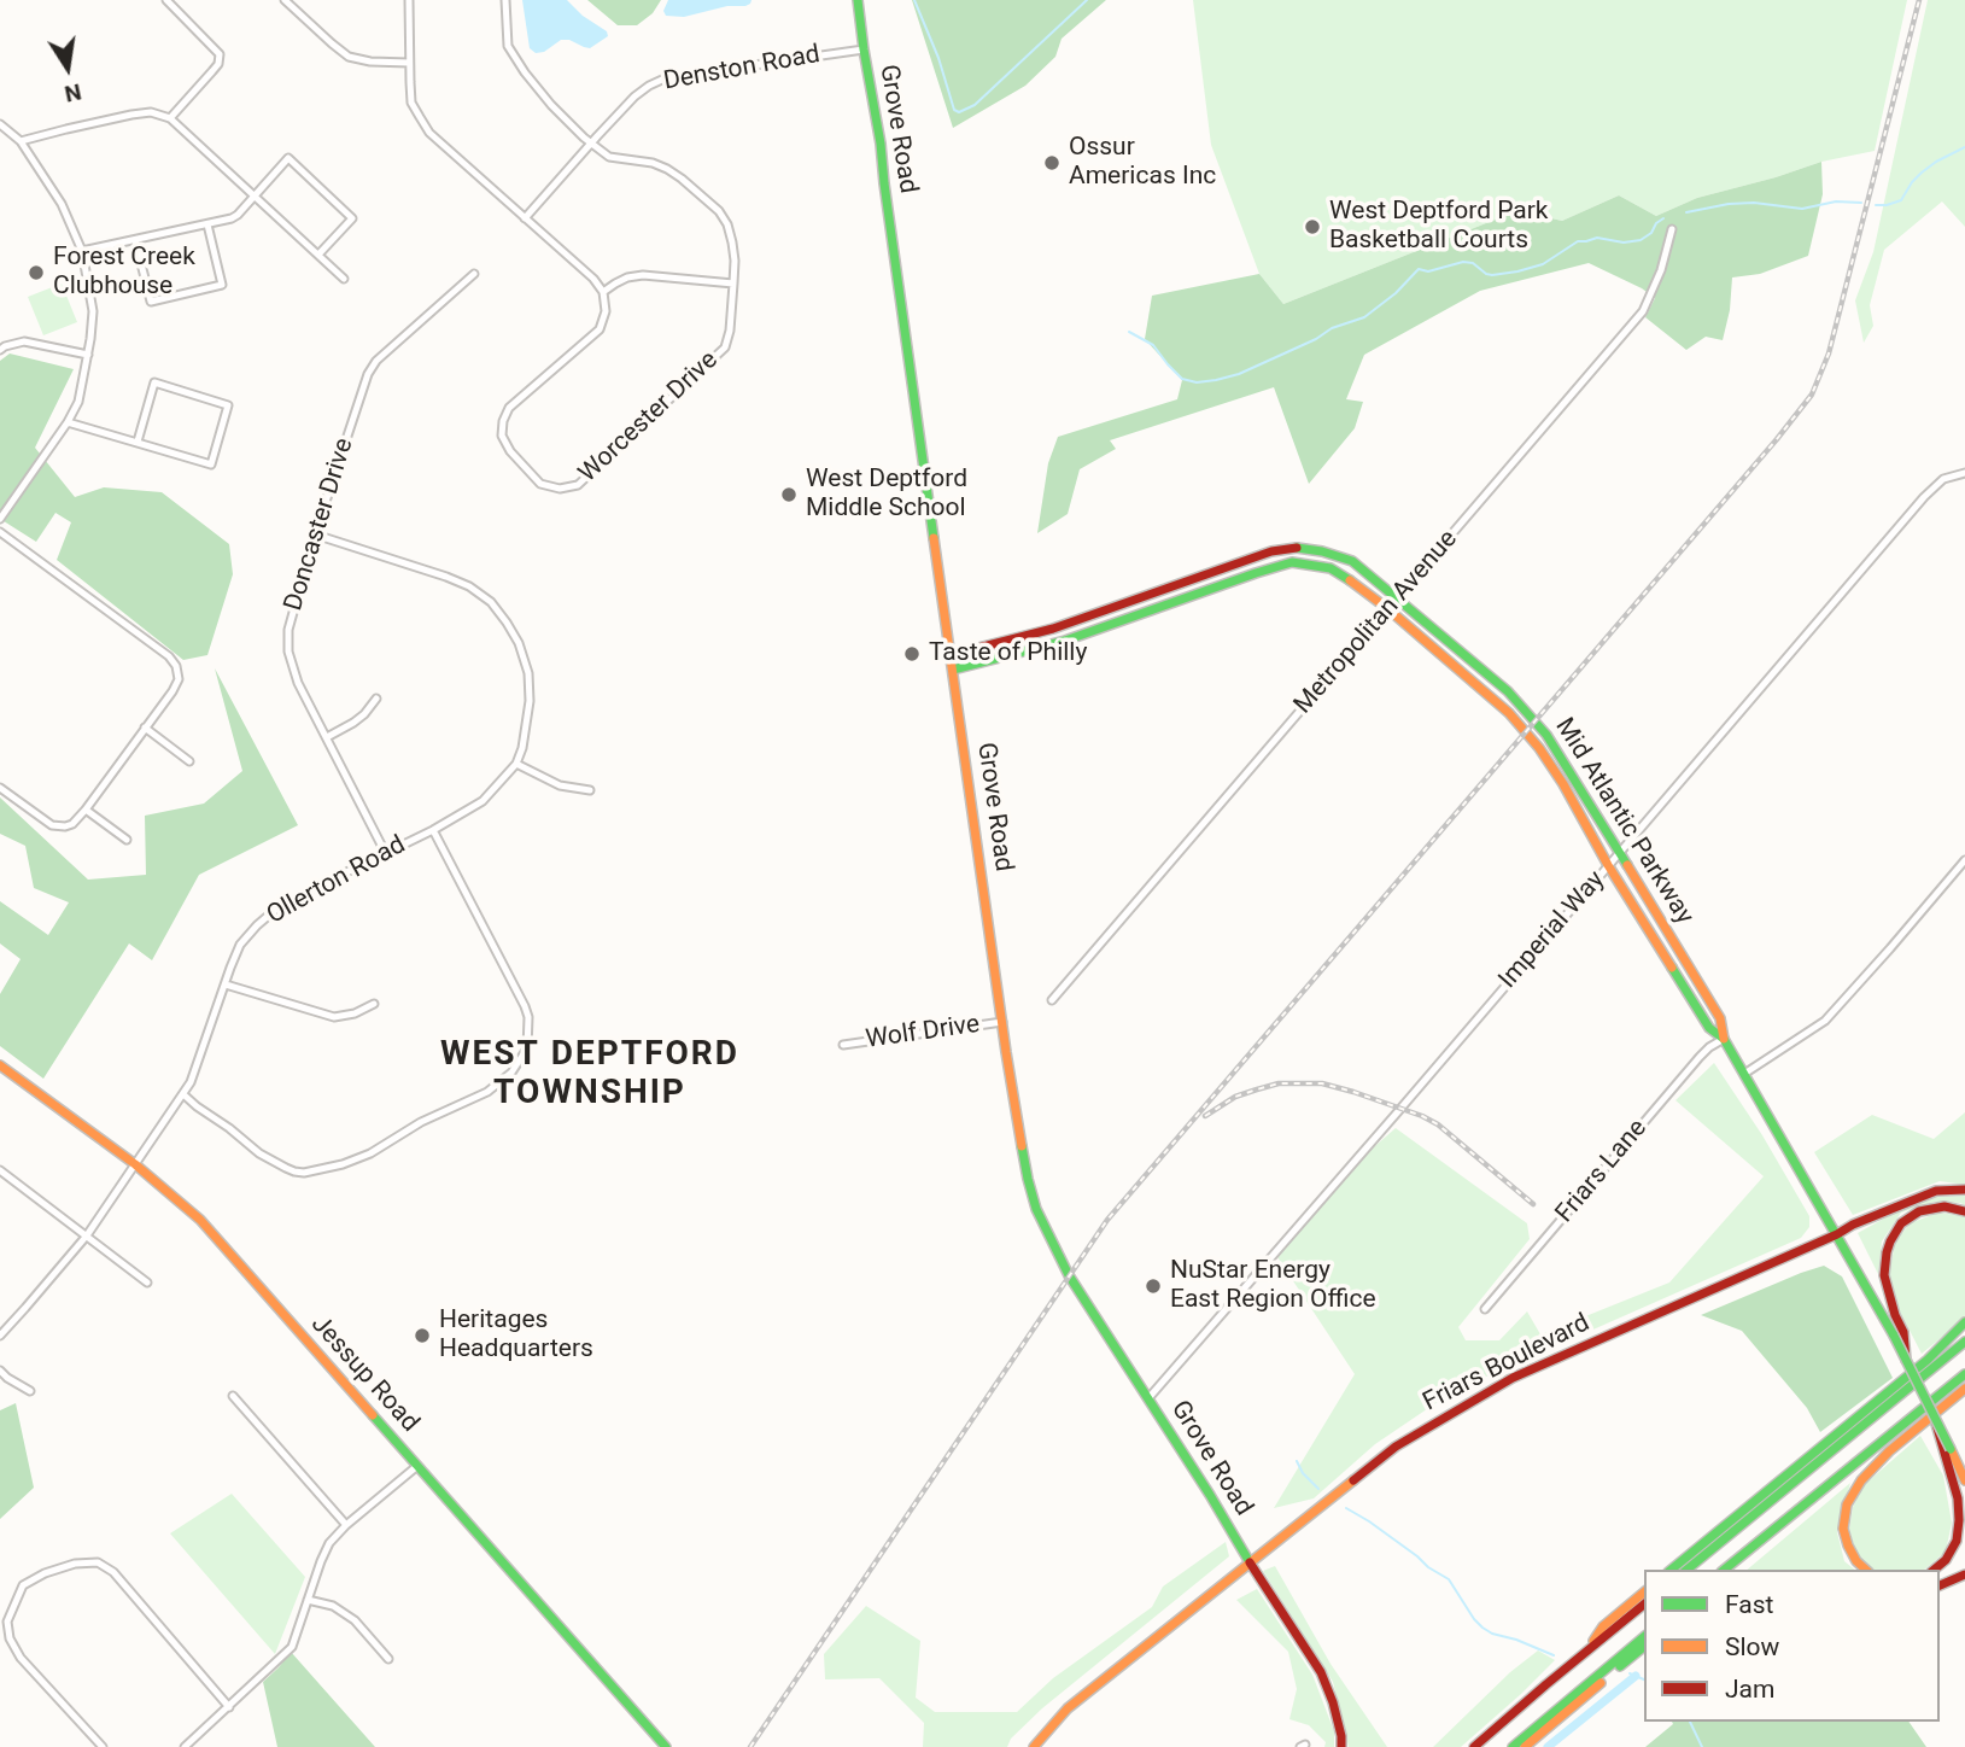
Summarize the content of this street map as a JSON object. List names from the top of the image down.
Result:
{
  "streets": {
    "main road": [
      "Grove Road",
      "Mid Atlantic Parkway",
      "Friars Boulevard",
      "Jessup Road"
    ],
    "street": [
      "Denston Road",
      "Worcester Drive",
      "Doncaster Drive",
      "Metropolitan Avenue",
      "Ollerton Road",
      "Imperial Way",
      "Wolf Drive",
      "Friars Lane"
    ]
  },
  "crossings": [
    ["Denston Road", "Grove Road"],
    ["Denston Road", "Worcester Drive"],
    ["Grove Road", "Mid Atlantic Parkway"],
    ["Grove Road", "Imperial Way"],
    ["Grove Road", "Wolf Drive"],
    ["Grove Road", "Friars Boulevard"],
    ["Doncaster Drive", "Ollerton Road"],
    ["Metropolitan Avenue", "Mid Atlantic Parkway"],
    ["Mid Atlantic Parkway", "Imperial Way"],
    ["Mid Atlantic Parkway", "Friars Lane"],
    ["Mid Atlantic Parkway", "Friars Boulevard"],
    ["Ollerton Road", "Jessup Road"]
  ],
  "districts": ["WEST DEPTFORD TOWNSHIP"],
  "places": [
    "Ossur Americas Inc",
    "West Deptford Park Basketball Courts",
    "Forest Creek Clubhouse",
    "West Deptford Middle School",
    "Taste of Philly",
    "NuStar Energy East Region Office",
    "Heritages Headquarters"
  ],
  "legend": ["Fast", "Slow", "Jam"],
  "north": "bottom"
}
